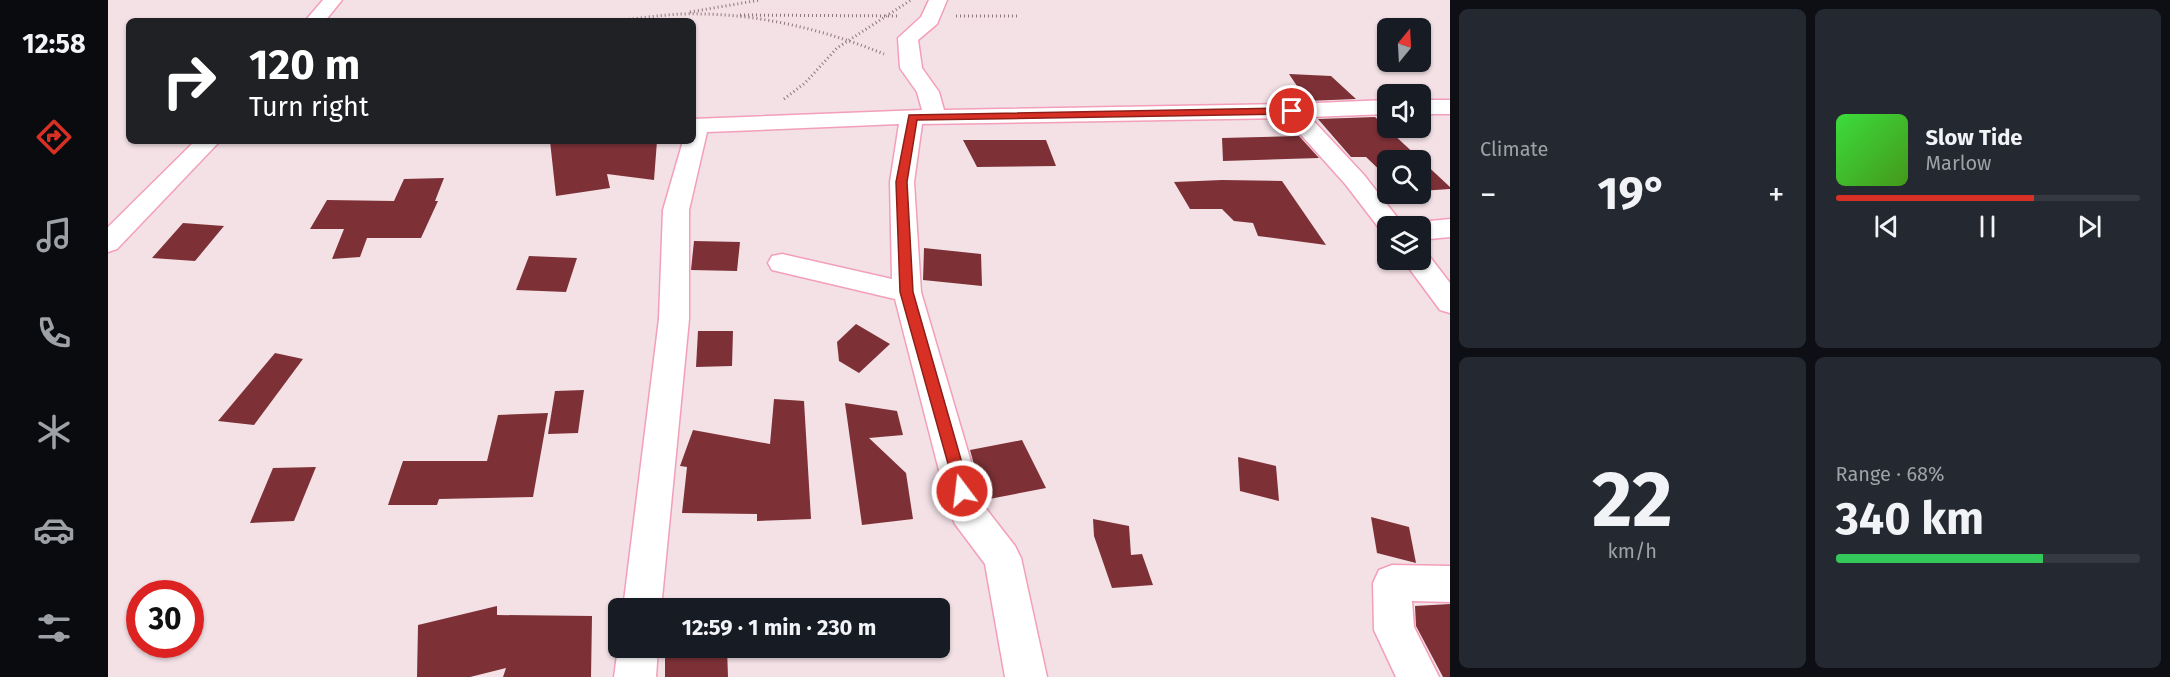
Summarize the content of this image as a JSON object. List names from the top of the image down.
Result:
{
  "north": "top",
  "page": {
    "tabs": "12:58",
    "tile": [
      "Climate",
      ["22", "km/h"],
      ["Range · 68%", "340 km"]
    ],
    "turn": ["120 m", "Turn right"],
    "song": ["Slow Tide", "Marlow"],
    "heat": ["−", "19°", "+"],
    "limit": "30",
    "trip": "12:59 · 1 min · 230 m"
  }
}
